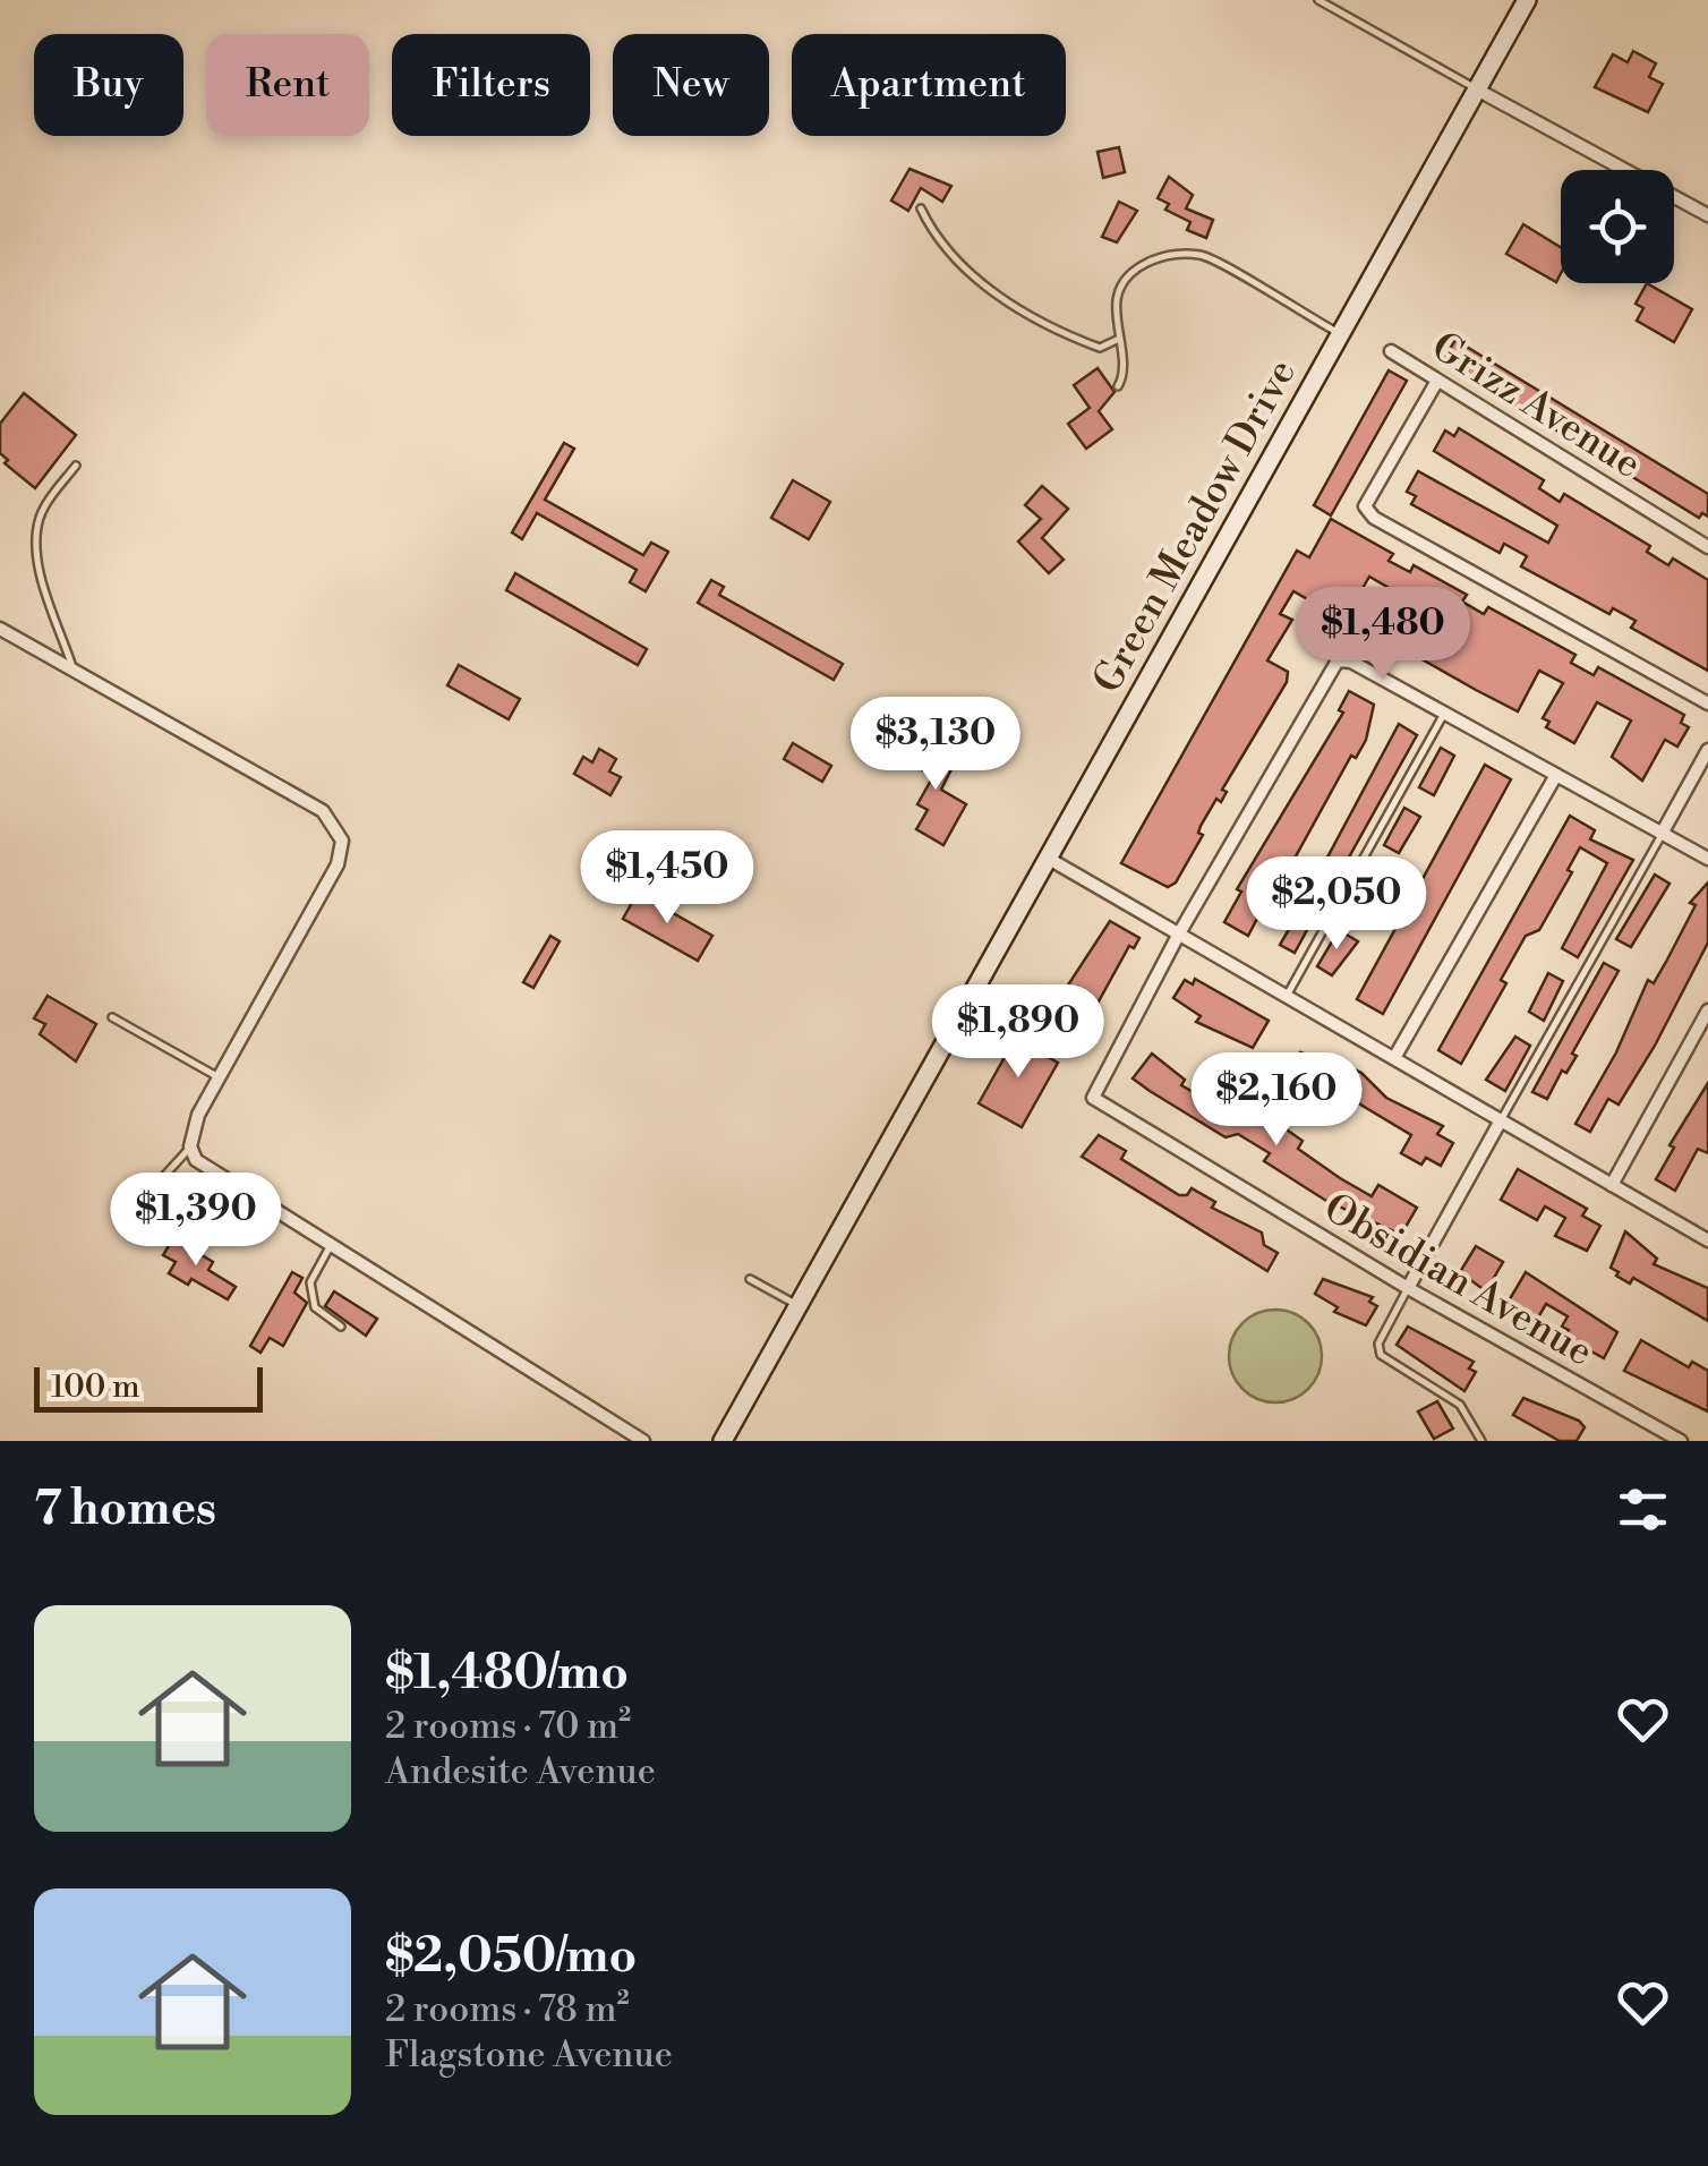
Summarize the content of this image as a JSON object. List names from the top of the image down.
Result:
{
  "streets": {
    "main road": ["Green Meadow Drive"],
    "street": ["Grizz Avenue", "Obsidian Avenue"]
  },
  "scale_bar": "100 m",
  "page": {
    "chip": [
      "Buy",
      "Rent",
      "Filters",
      "New",
      "Apartment"
    ],
    "price": [
      "$1,480",
      "$3,130",
      "$1,450",
      "$2,050",
      "$1,890",
      "$2,160",
      "$1,390"
    ],
    "scale": "100 m",
    "heading": "7 homes",
    "list": [
      {
        "name": "$1,480/mo",
        "note": "2 rooms · 70 m² · Andesite Avenue"
      },
      {
        "name": "$2,050/mo",
        "note": "2 rooms · 78 m² · Flagstone Avenue"
      }
    ]
  }
}
